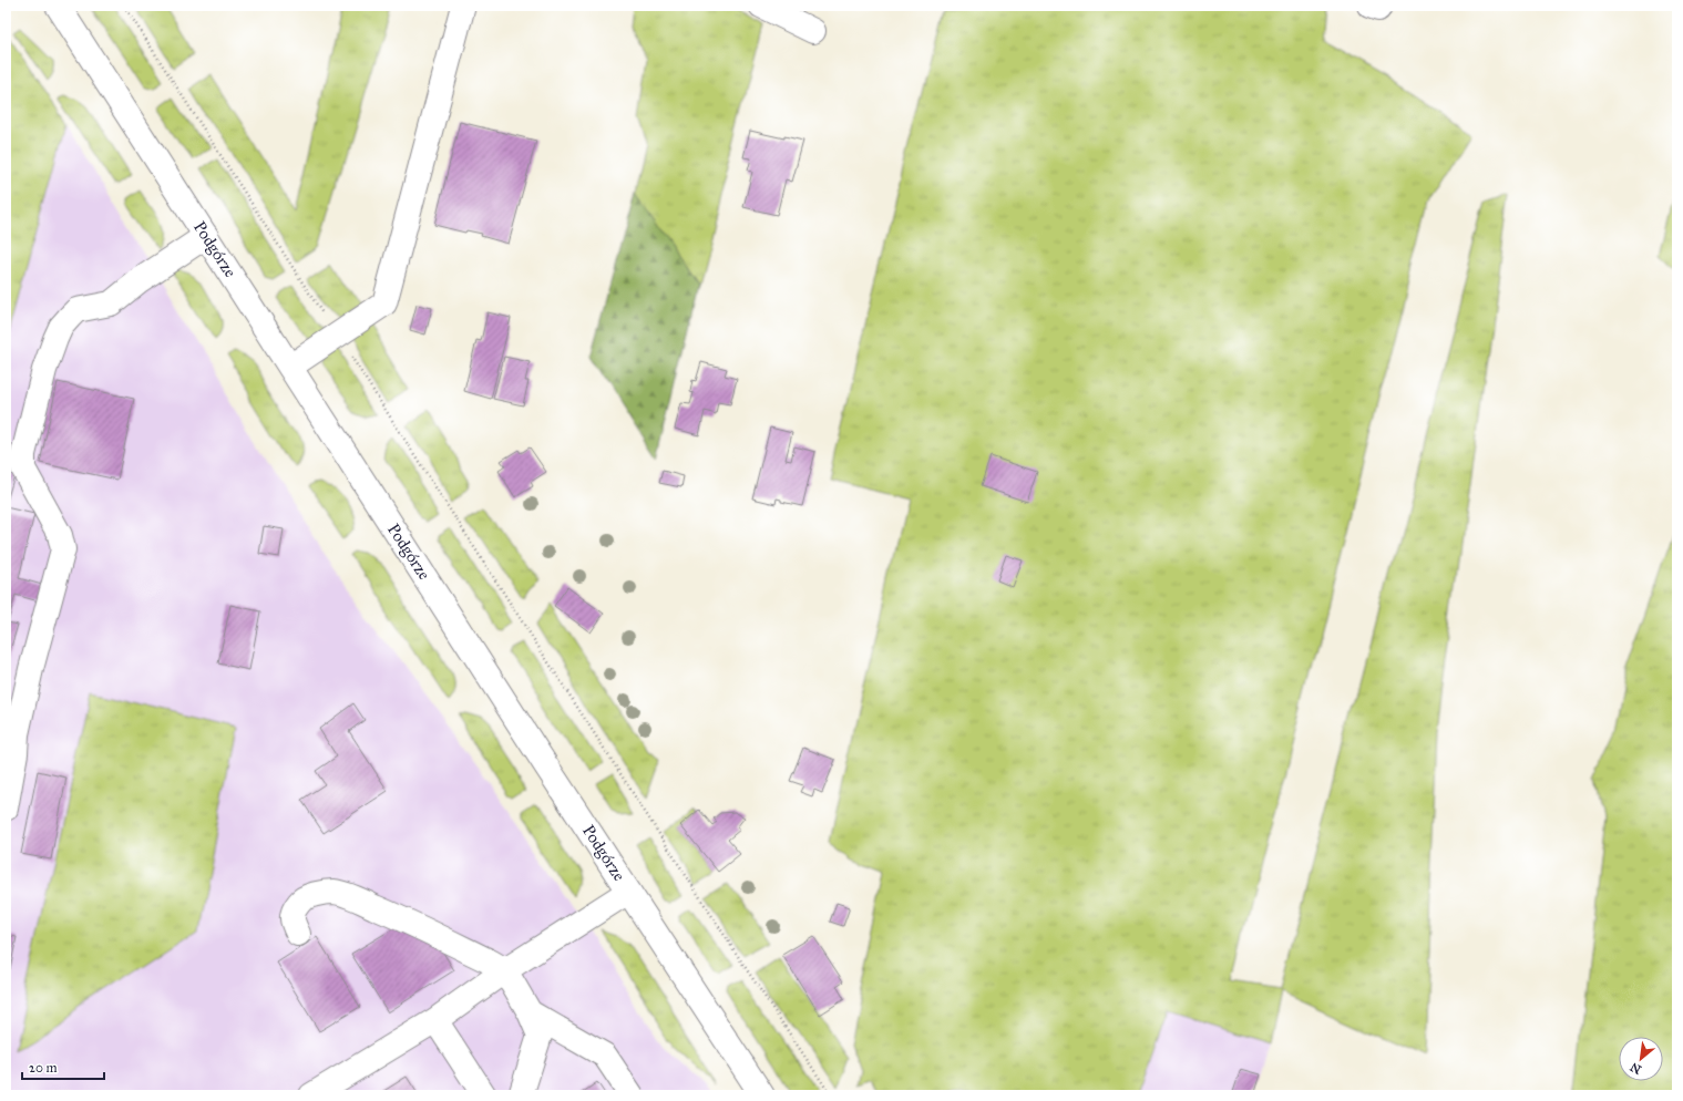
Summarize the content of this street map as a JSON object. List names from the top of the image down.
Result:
{
  "streets": {
    "main road": ["Podgórze"]
  },
  "scale_bar": "20 m",
  "north": "bottom left"
}
